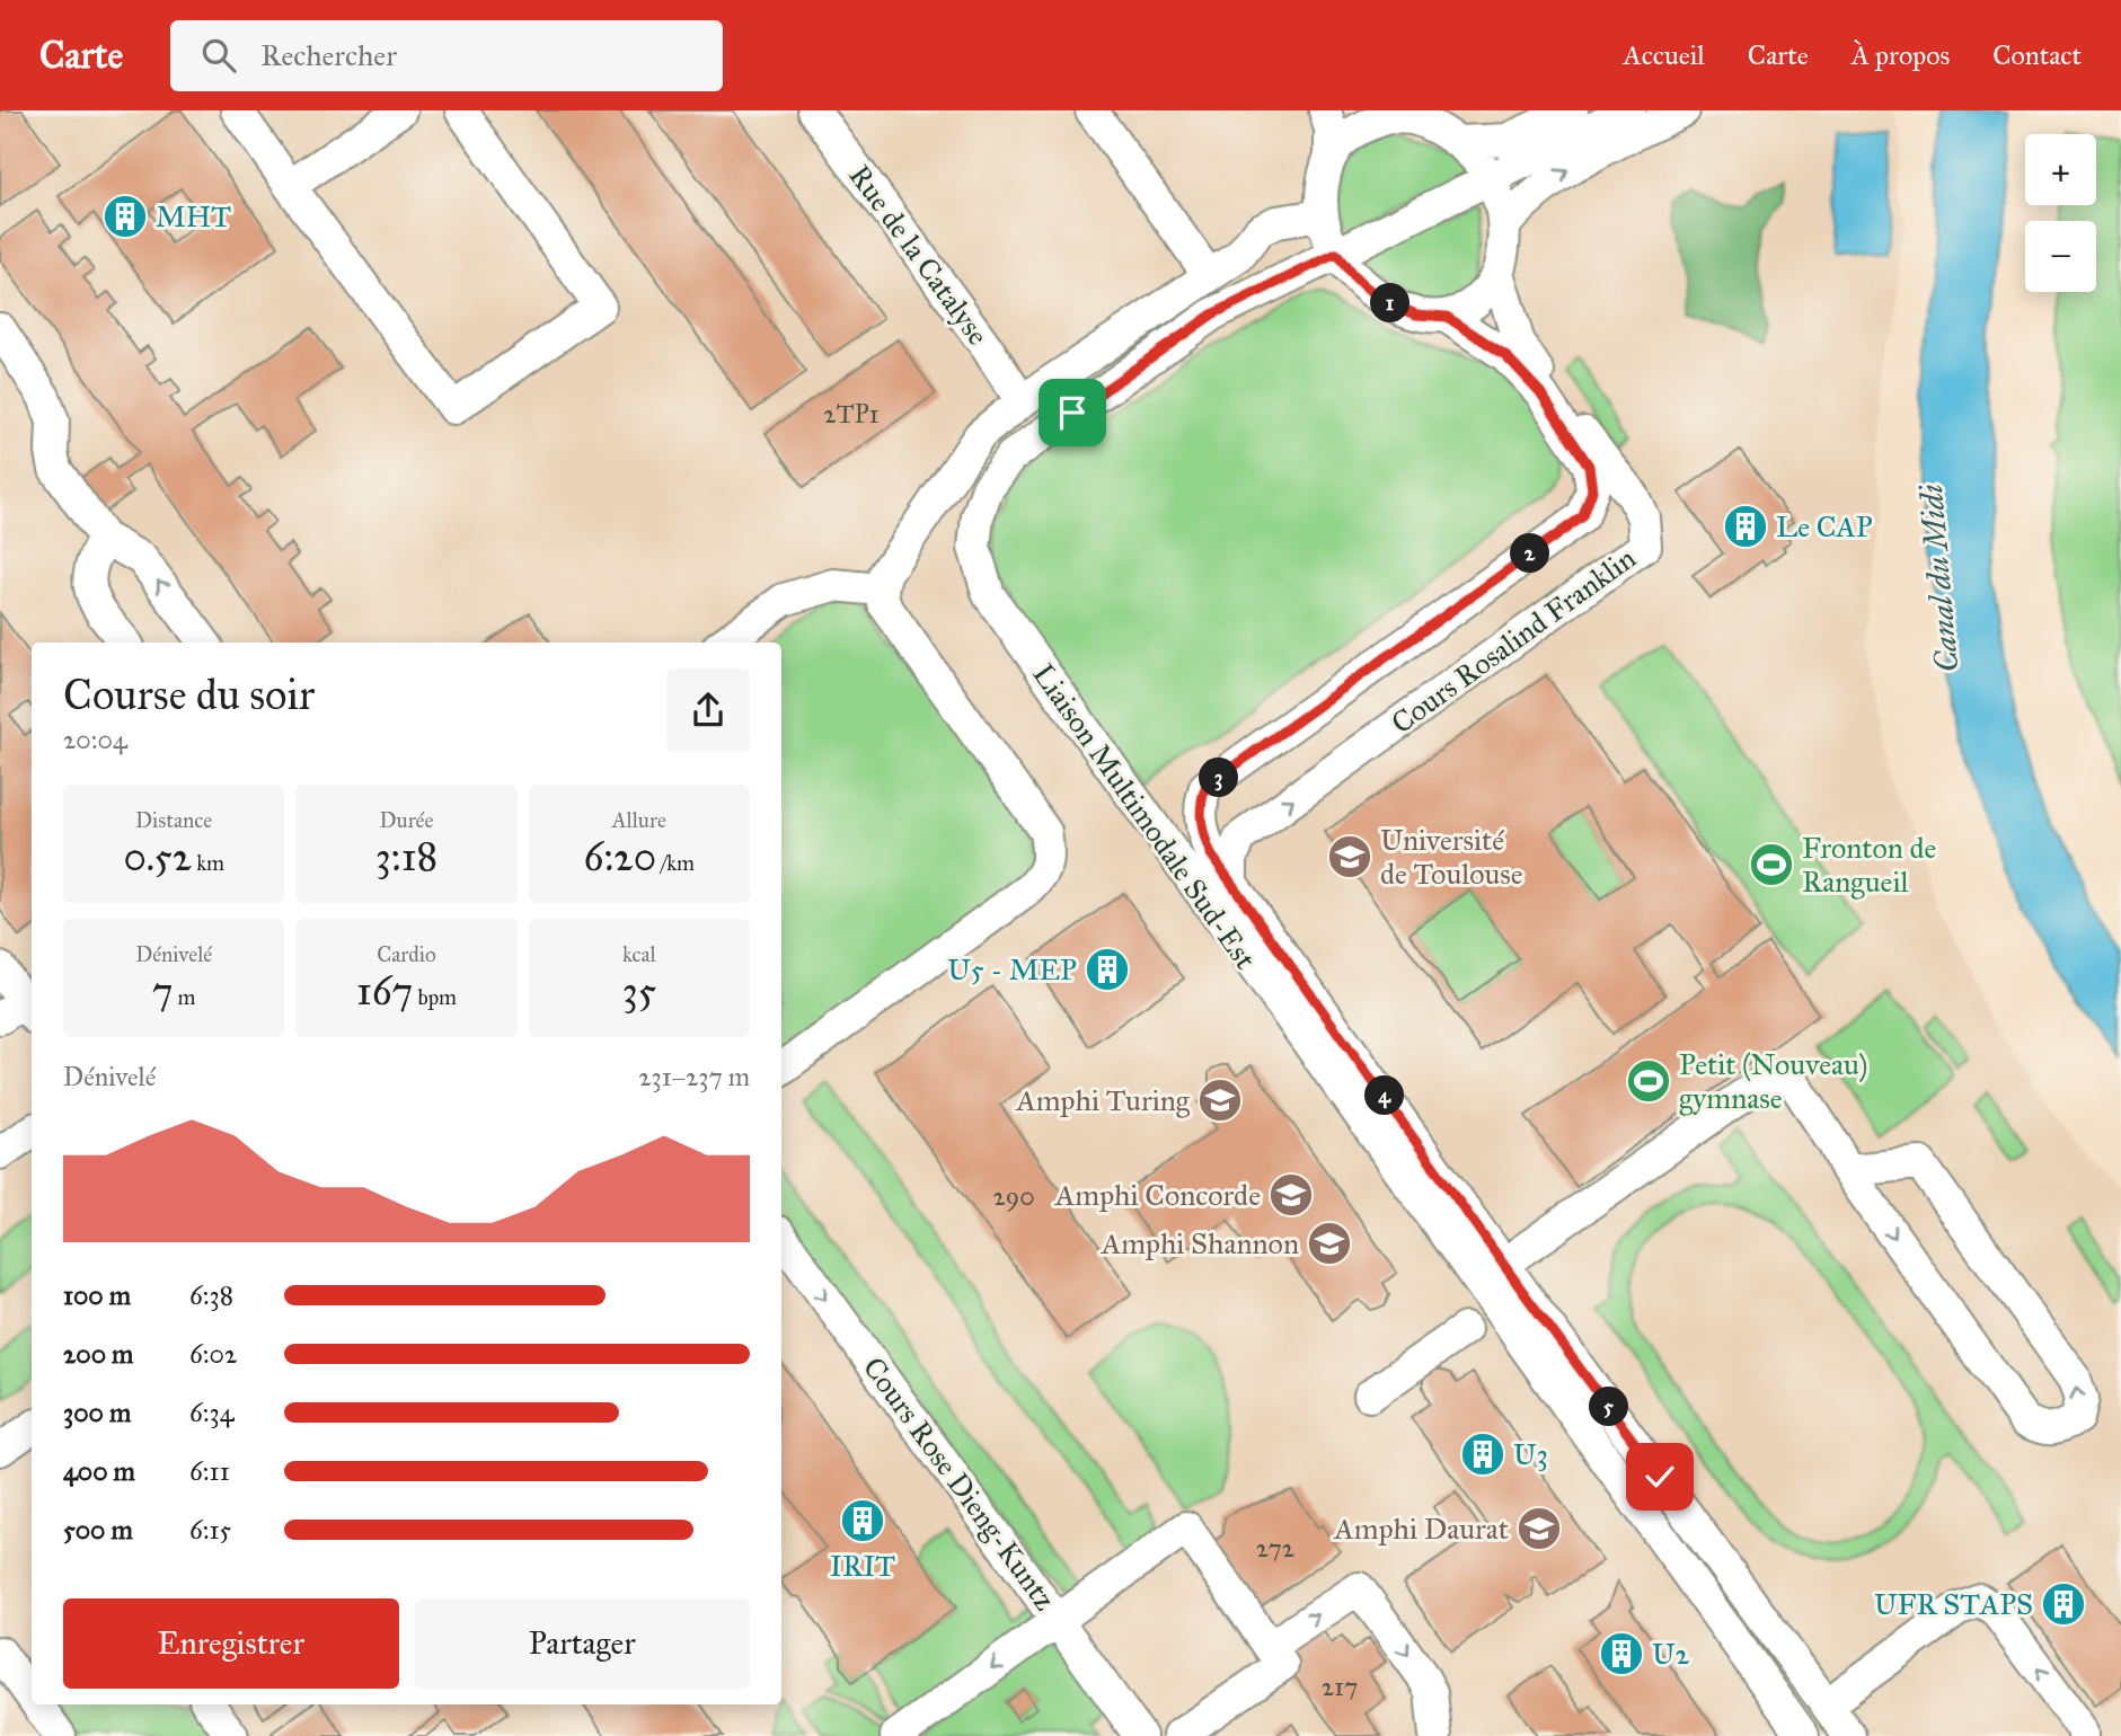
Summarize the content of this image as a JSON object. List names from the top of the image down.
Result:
{
  "streets": {
    "street": [
      "Rue de la Catalyse",
      "Cours Rosalind Franklin",
      "Liaison Multimodale Sud-Est",
      "Cours Rose Dieng-Kuntz"
    ]
  },
  "one_way": ["Cours Rose Dieng-Kuntz"],
  "water": ["Canal du Midi"],
  "places": {
    "building": [
      "MHT",
      "Le CAP",
      "U5 - MEP",
      "U3",
      "IRIT",
      "UFR STAPS",
      "U2"
    ],
    "school or university": [
      "Université de Toulouse",
      "Amphi Turing",
      "Amphi Concorde",
      "Amphi Shannon",
      "Amphi Daurat"
    ],
    "sports": ["Fronton de Rangueil", "Petit (Nouveau) gymnase"]
  },
  "house_numbers": [
    "2TP1",
    "290",
    "272",
    "217"
  ],
  "page": {
    "header": "Carte",
    "search": "Rechercher",
    "nav": [
      "Accueil",
      "Carte",
      "À propos",
      "Contact"
    ],
    "map_buttons": ["+", "−"],
    "pins": [
      "1",
      "2",
      "3",
      "4",
      "5"
    ],
    "heading": ["Course du soir", "20:04"],
    "stats": [
      ["Distance", "0.52 km"],
      ["Durée", "3:18"],
      ["Allure", "6:20 /km"],
      ["Dénivelé", "7 m"],
      ["Cardio", "167 bpm"],
      ["kcal", "35"]
    ],
    "chart": ["Dénivelé", "231–237 m"],
    "list": [
      {
        "name": "100 m",
        "note": "6:38"
      },
      {
        "name": "200 m",
        "note": "6:02"
      },
      {
        "name": "300 m",
        "note": "6:34"
      },
      {
        "name": "400 m",
        "note": "6:11"
      },
      {
        "name": "500 m",
        "note": "6:15"
      }
    ],
    "buttons": ["Enregistrer", "Partager"]
  }
}
